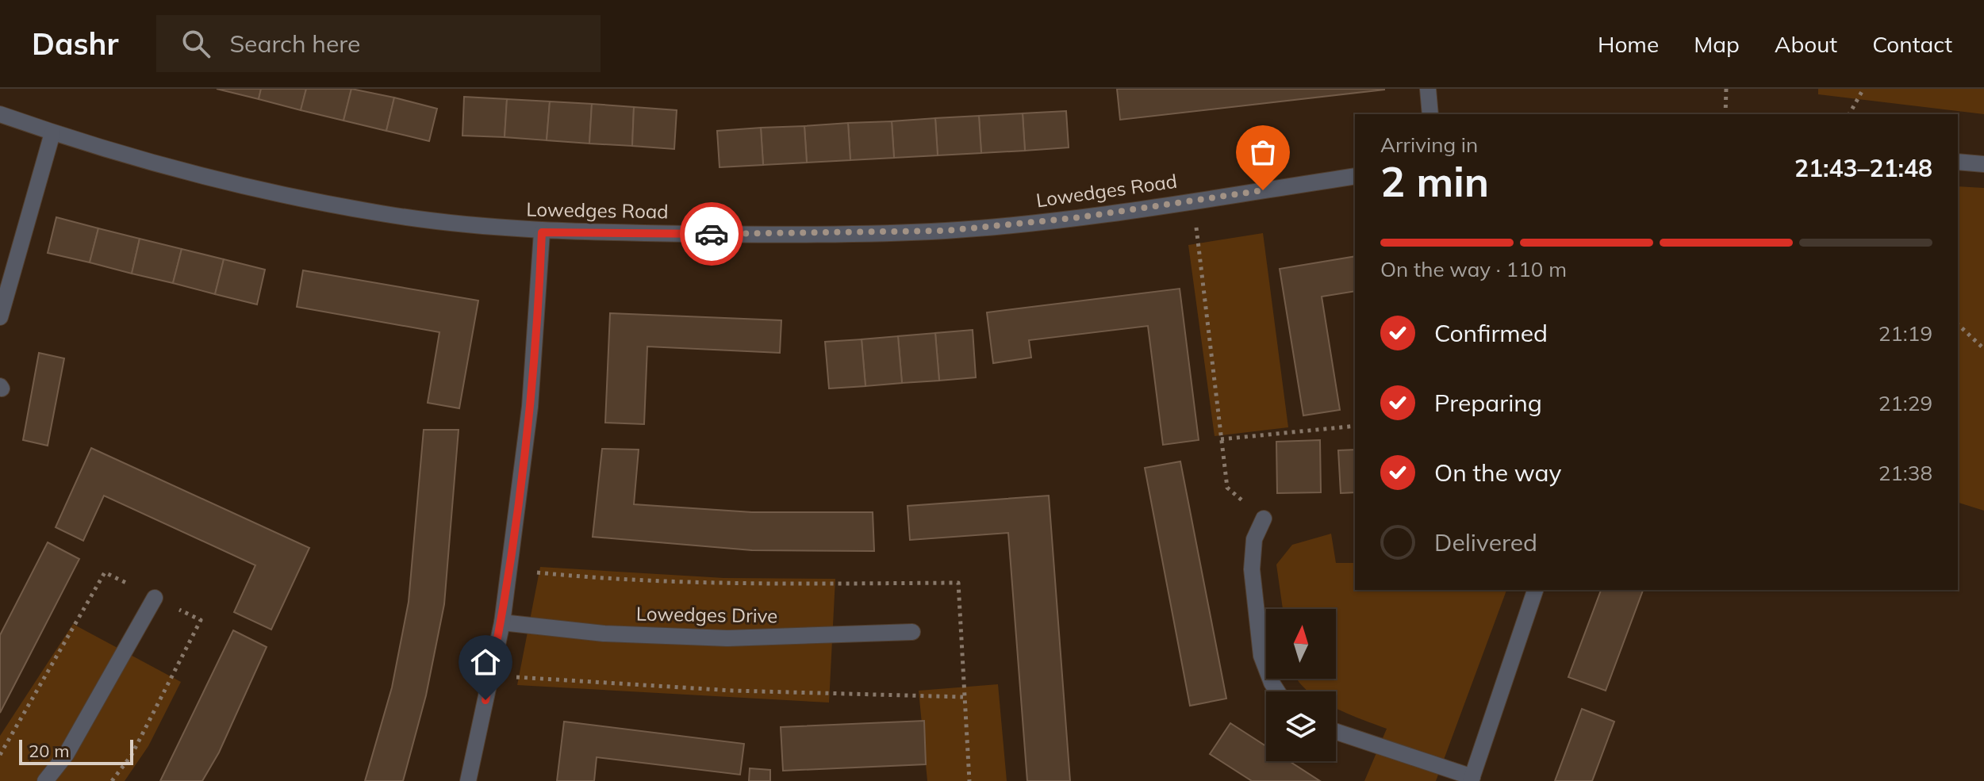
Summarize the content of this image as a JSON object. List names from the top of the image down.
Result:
{
  "streets": {
    "street": ["Lowedges Road", "Lowedges Drive"]
  },
  "scale_bar": "20 m",
  "north": "top",
  "page": {
    "header": "Dashr",
    "search": "Search here",
    "nav": [
      "Home",
      "Map",
      "About",
      "Contact"
    ],
    "heading": ["2 min", "Arriving in", "21:43–21:48"],
    "bar": "On the way · 110 m",
    "list": [
      ["Confirmed", "21:19"],
      ["Preparing", "21:29"],
      ["On the way", "21:38"],
      "Delivered"
    ],
    "scale": "20 m"
  }
}
